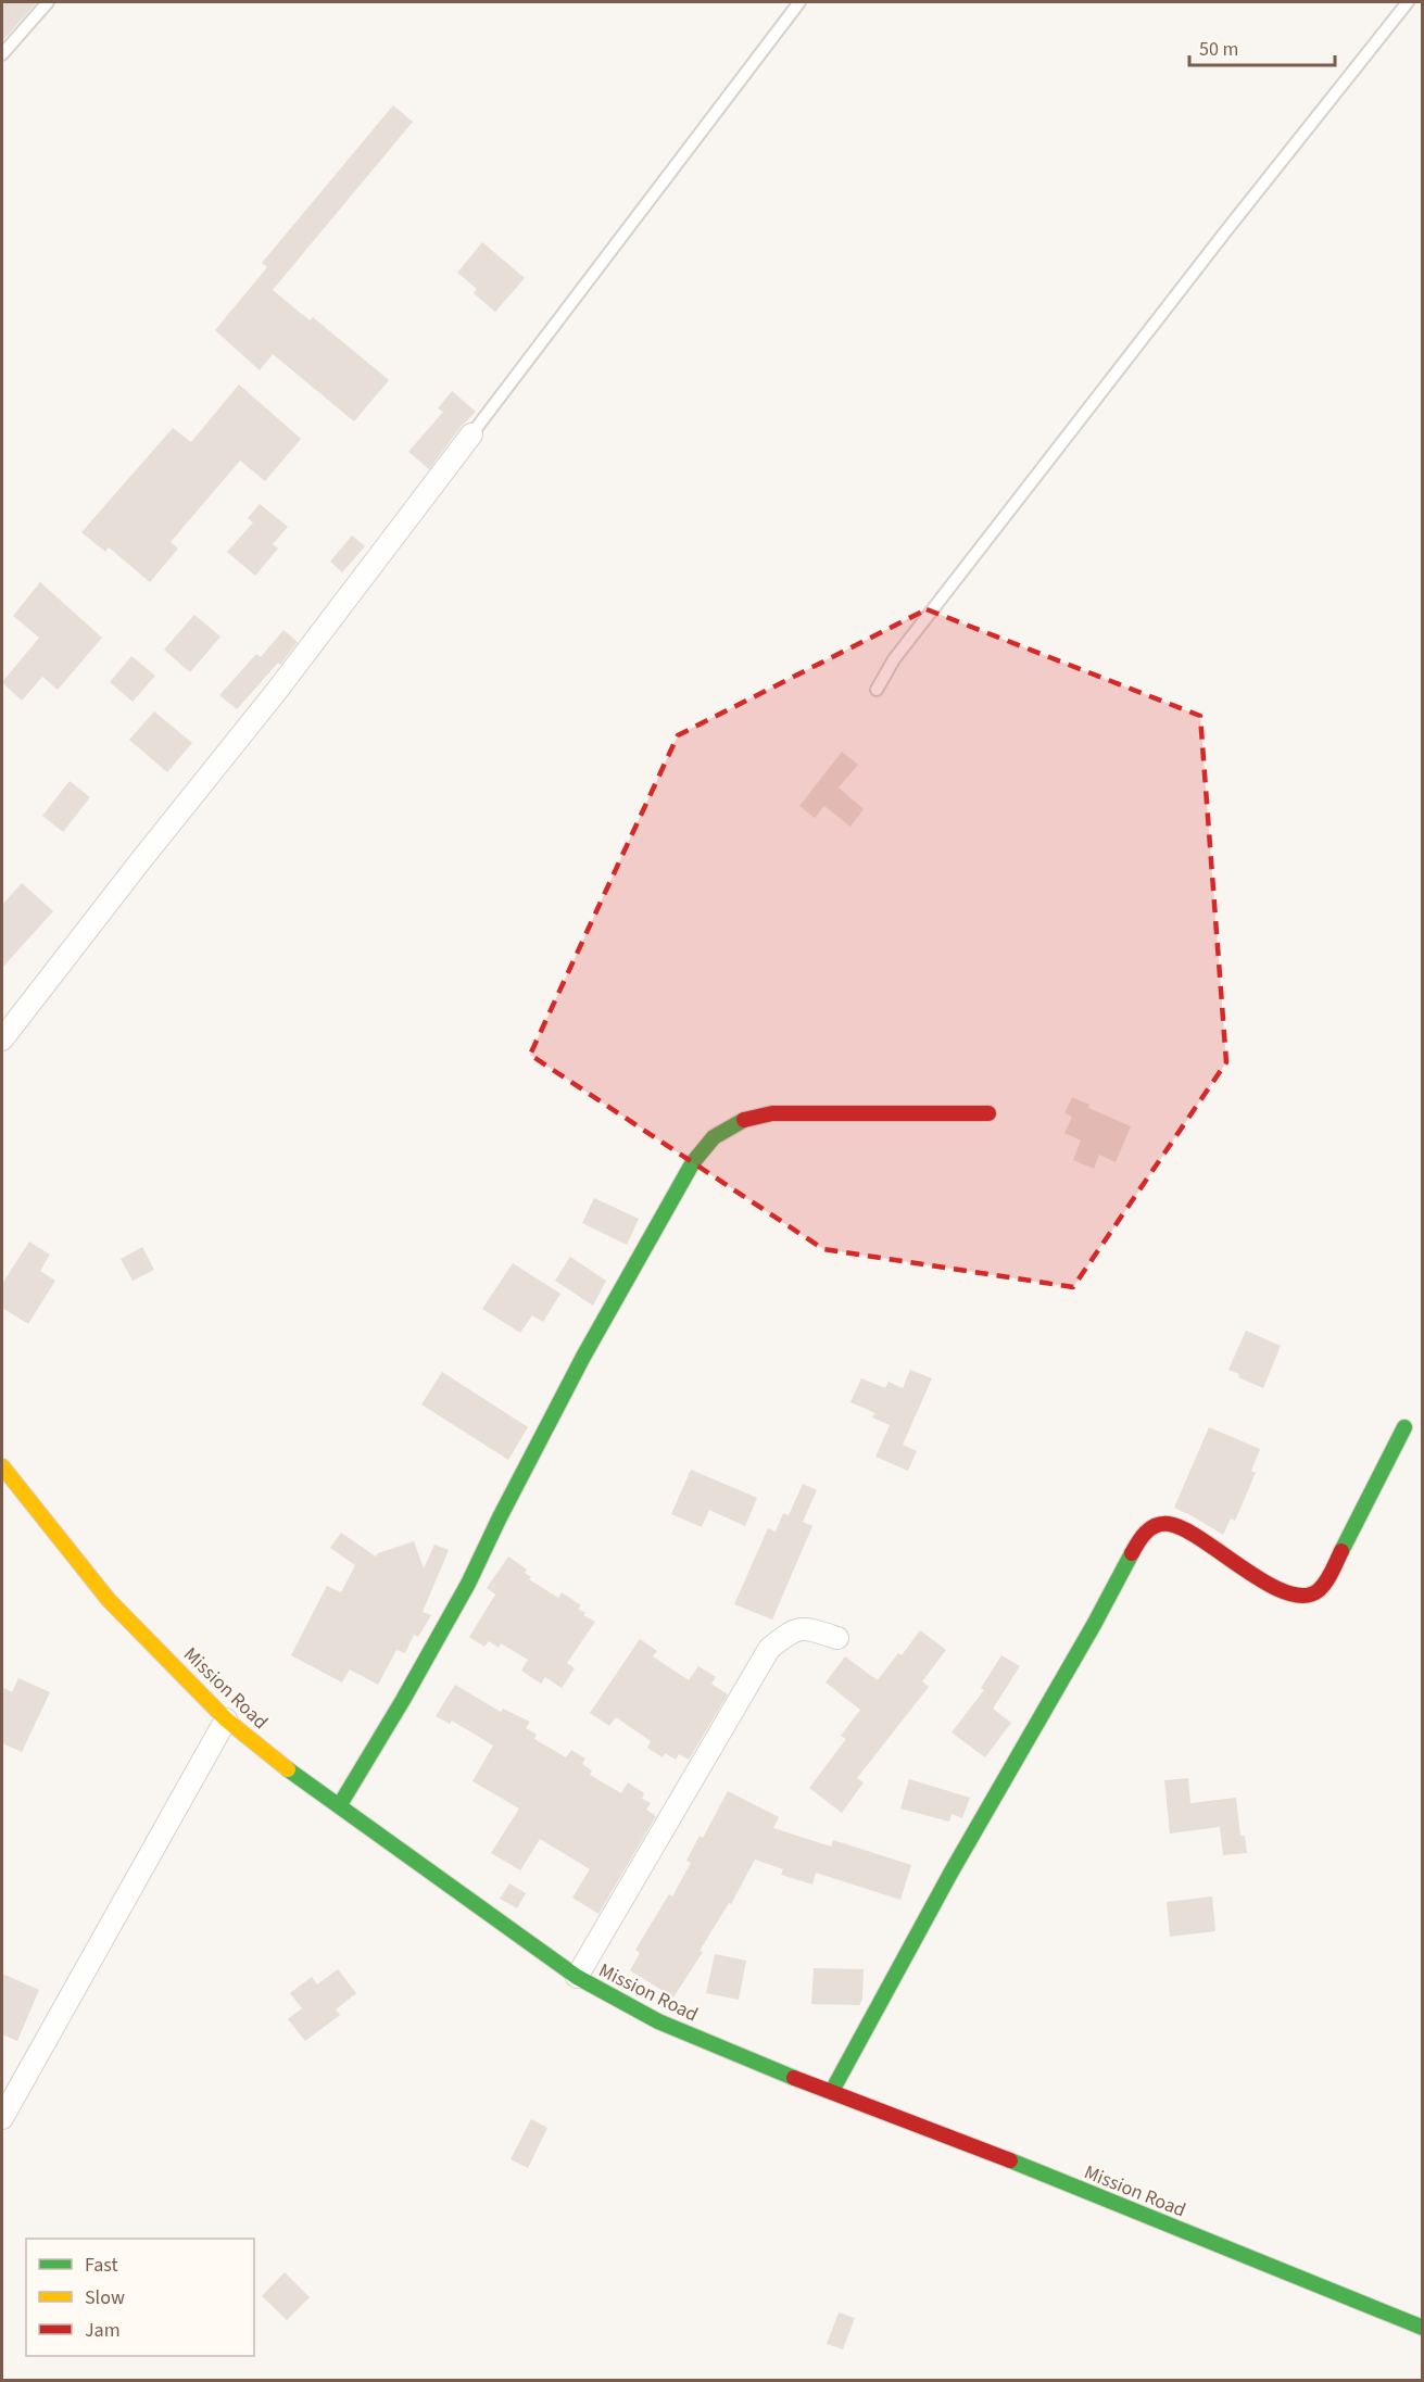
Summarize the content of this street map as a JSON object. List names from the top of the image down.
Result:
{
  "streets": {
    "street": ["Mission Road"]
  },
  "legend": ["Fast", "Slow", "Jam"],
  "scale_bar": "50 m"
}
